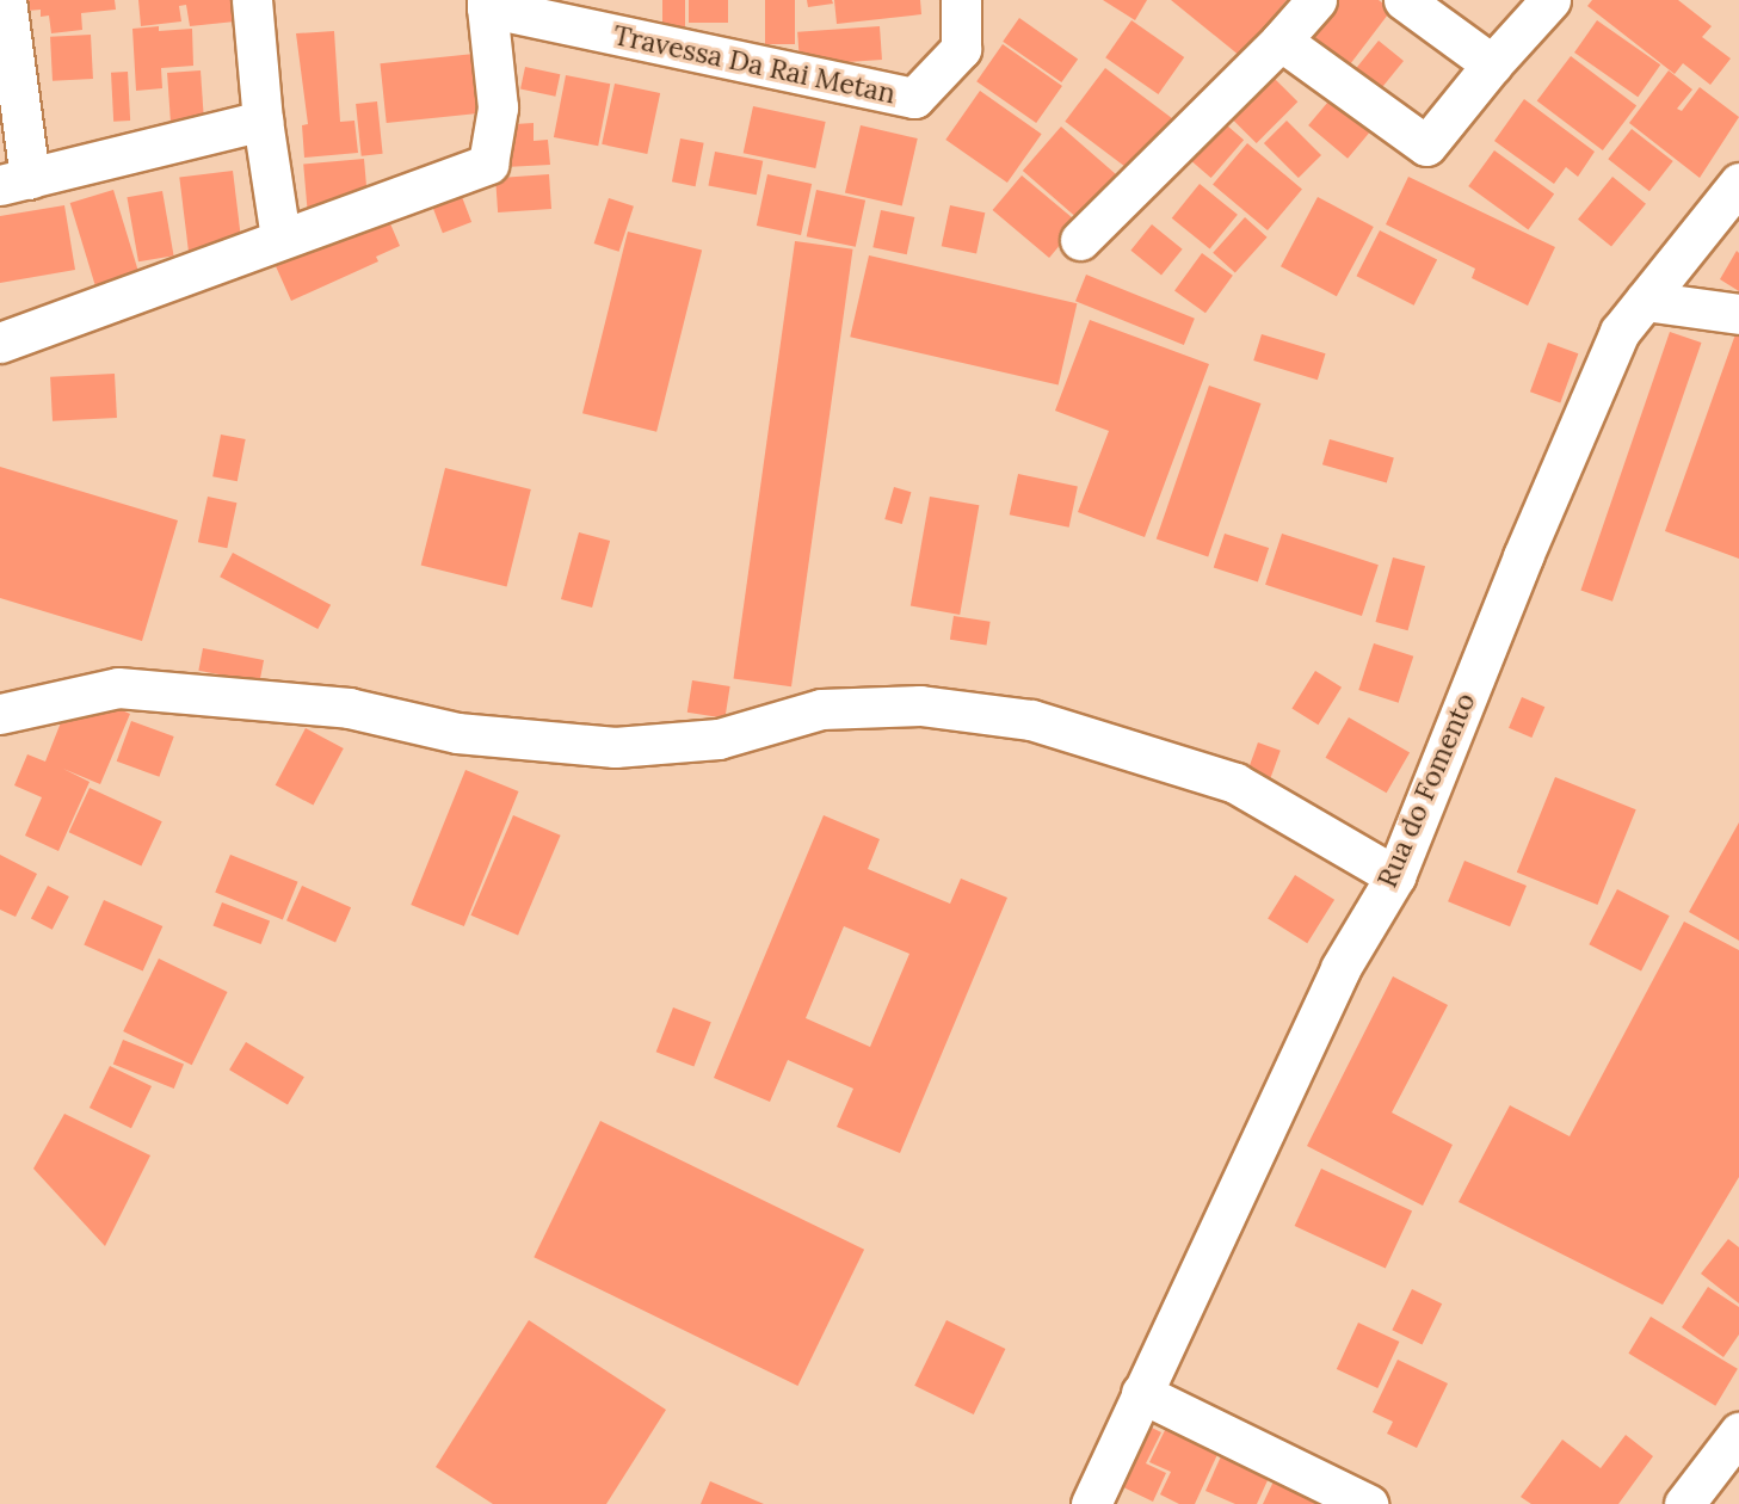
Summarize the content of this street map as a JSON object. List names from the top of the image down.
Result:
{
  "streets": {
    "street": ["Travessa Da Rai Metan", "Rua do Fomento"]
  }
}
